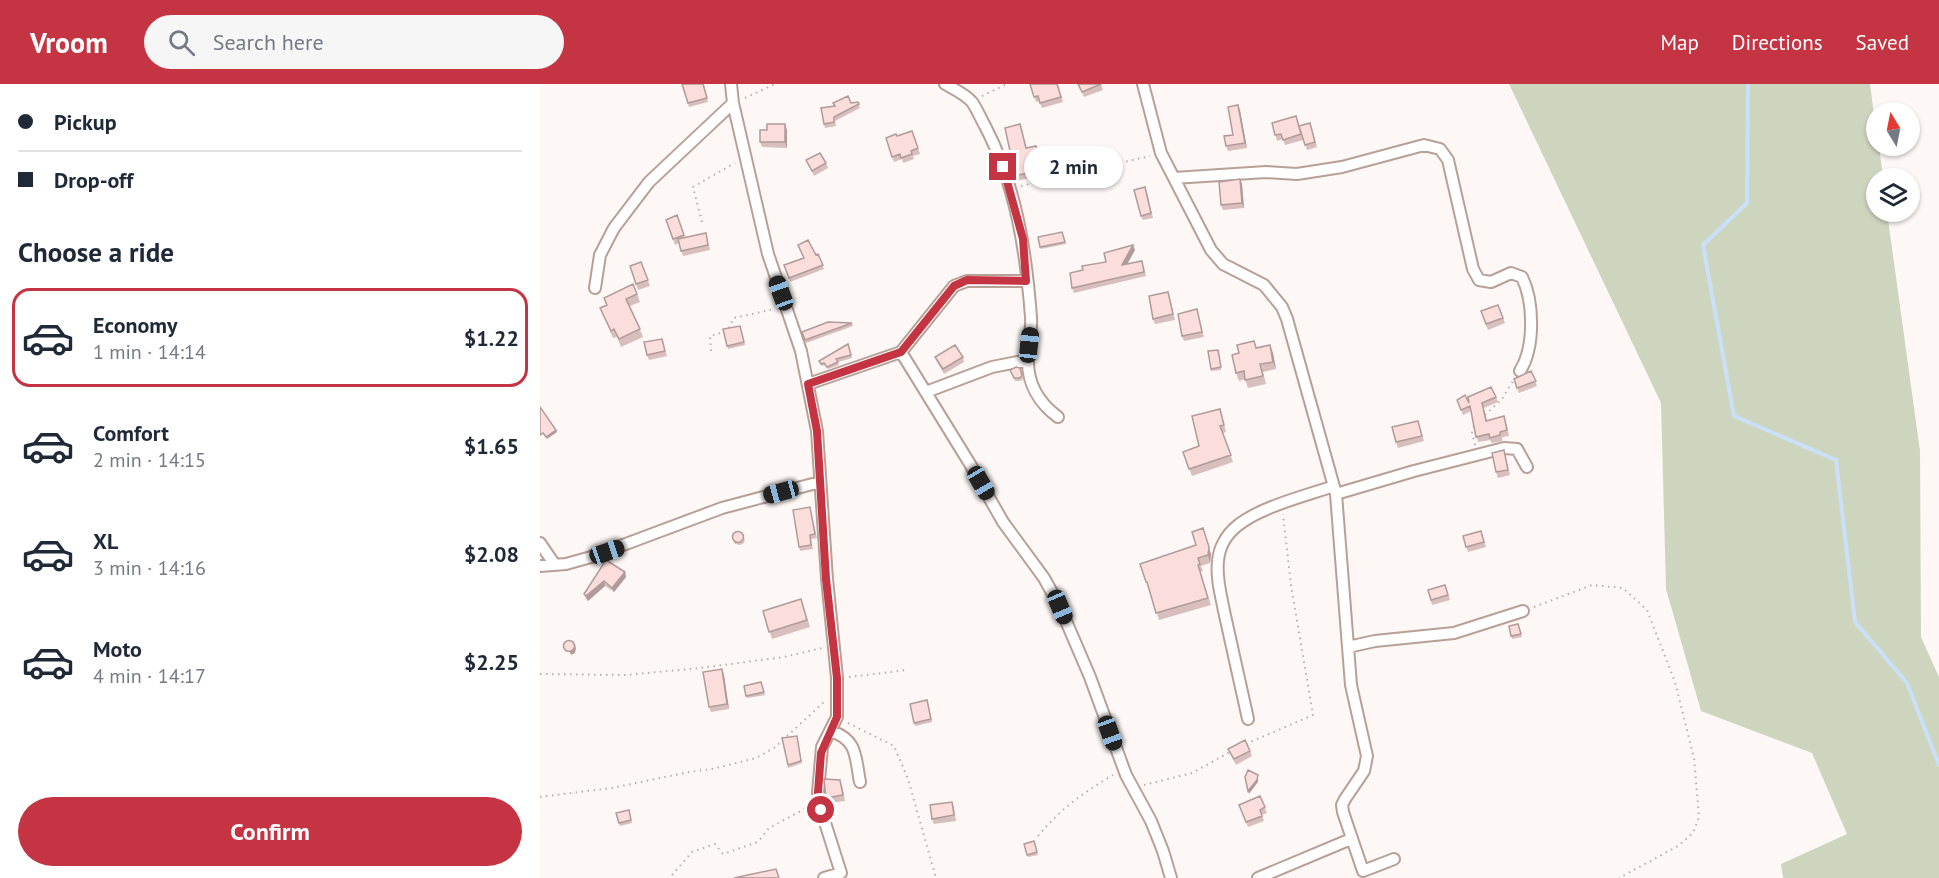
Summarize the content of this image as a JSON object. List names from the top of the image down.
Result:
{
  "north": "top",
  "page": {
    "header": "Vroom",
    "search": "Search here",
    "nav": ["Map", "Directions", "Saved"],
    "banner": ["Pickup", "Drop-off"],
    "bubble": "2 min",
    "heading": "Choose a ride",
    "list": [
      {
        "name": "Economy",
        "note": "1 min · 14:14",
        "value": "$1.22"
      },
      {
        "name": "Comfort",
        "note": "2 min · 14:15",
        "value": "$1.65"
      },
      {
        "name": "XL",
        "note": "3 min · 14:16",
        "value": "$2.08"
      },
      {
        "name": "Moto",
        "note": "4 min · 14:17",
        "value": "$2.25"
      }
    ],
    "buttons": "Confirm"
  }
}
